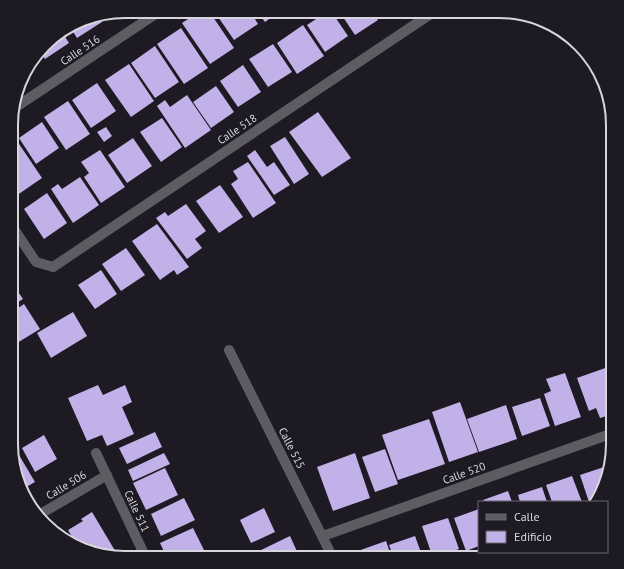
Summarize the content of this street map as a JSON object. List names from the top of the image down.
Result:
{
  "streets": {
    "street": [
      "Calle 516",
      "Calle 518",
      "Calle 515",
      "Calle 520",
      "Calle 506",
      "Calle 511"
    ]
  },
  "crossings": [
    ["Calle 515", "Calle 520"],
    ["Calle 506", "Calle 511"]
  ],
  "legend": ["Calle", "Edificio"]
}
